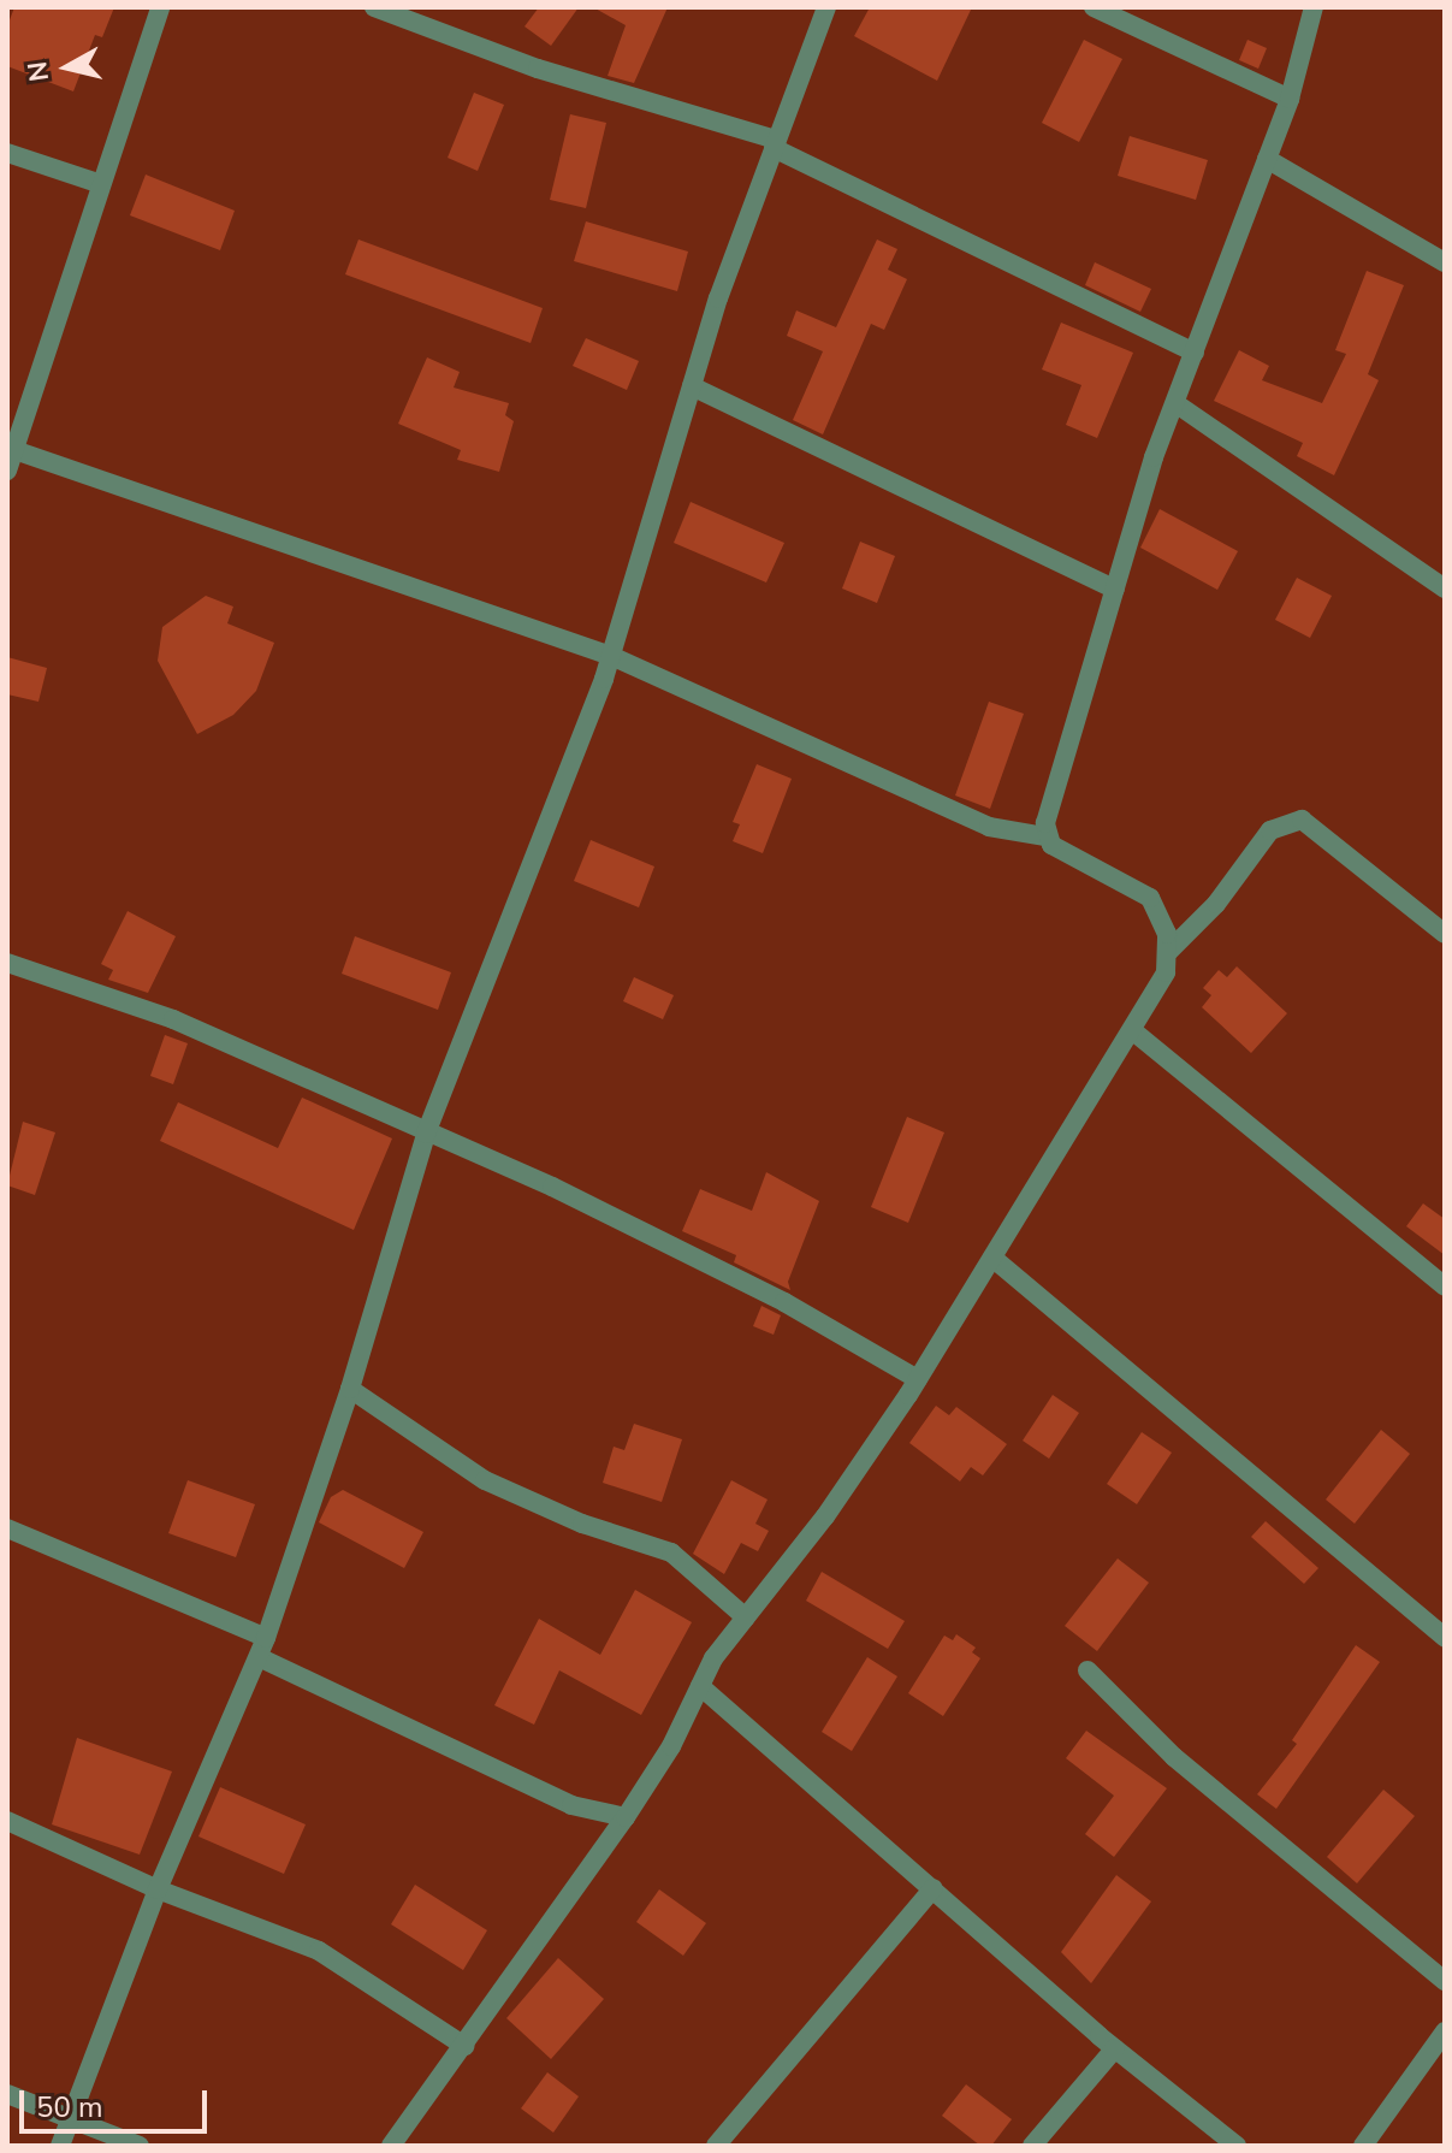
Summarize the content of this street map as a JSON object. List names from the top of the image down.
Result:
{
  "scale_bar": "50 m",
  "north": "left"
}
